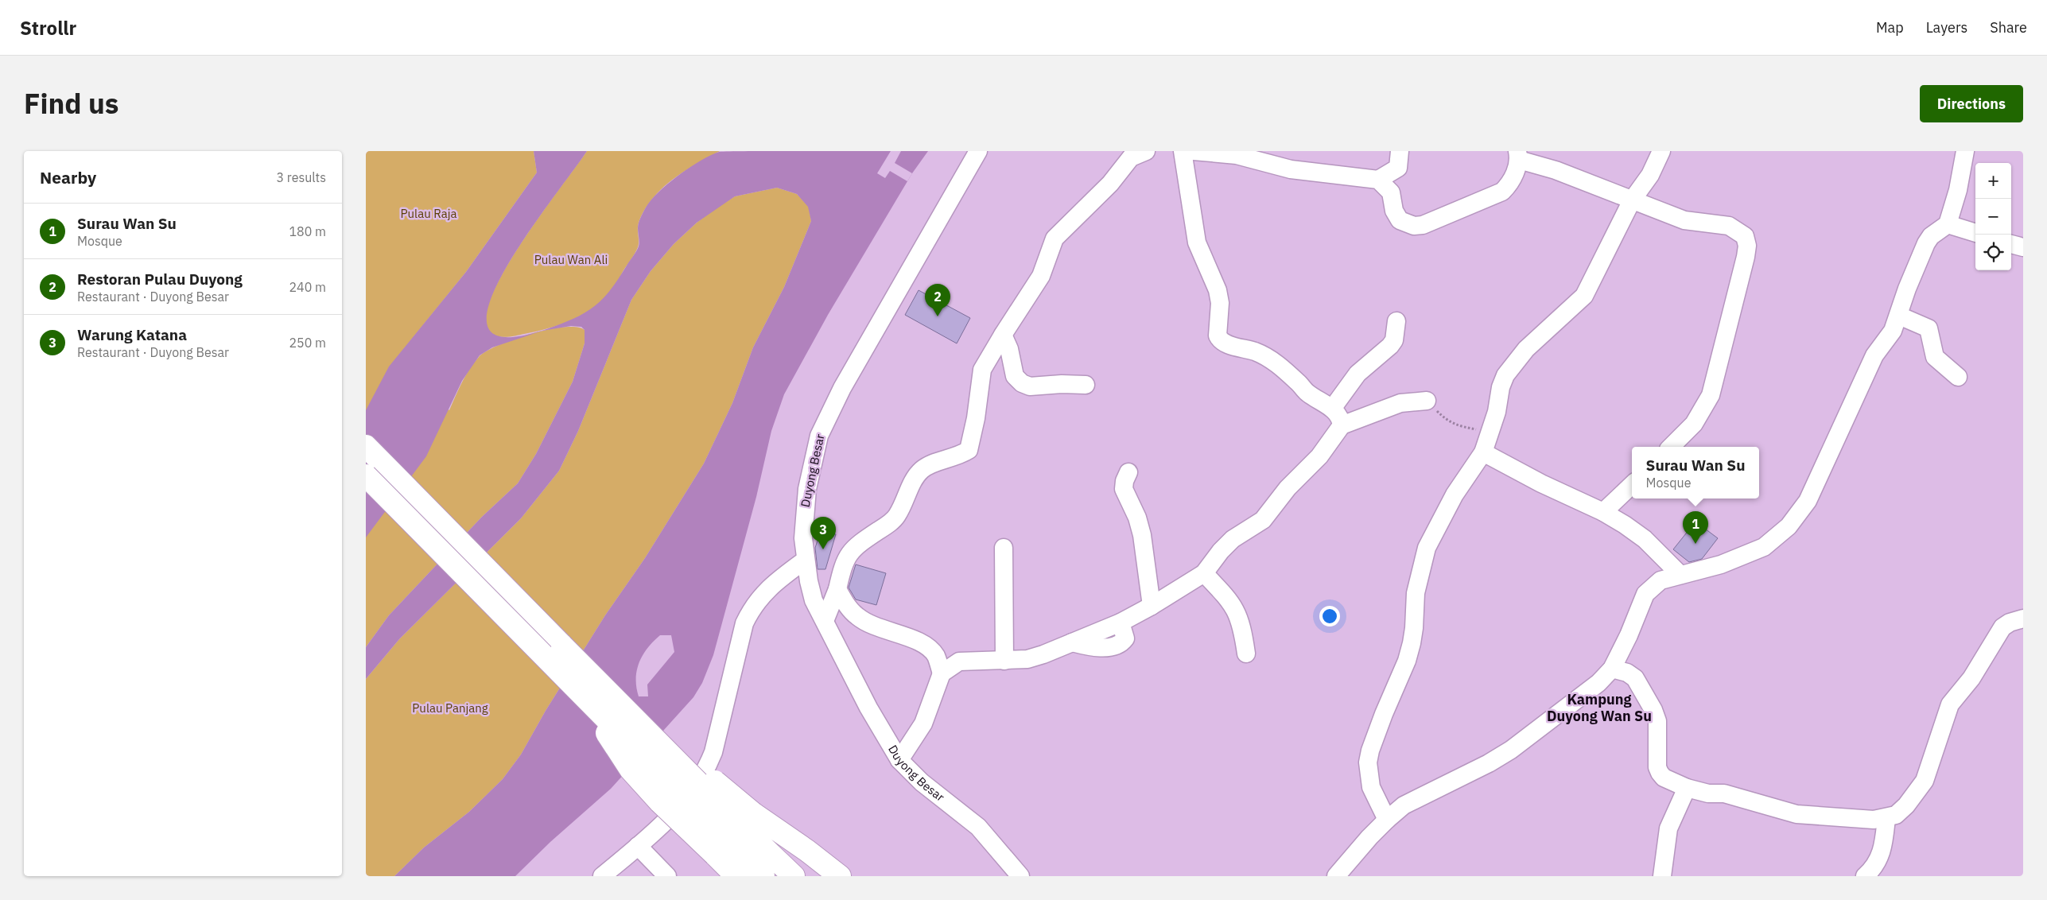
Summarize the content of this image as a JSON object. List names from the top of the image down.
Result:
{
  "streets": {
    "street": ["Duyong Besar"]
  },
  "districts": ["Kampung Duyong Wan Su"],
  "parks": ["Pulau Raja", "Pulau Wan Ali", "Pulau Panjang"],
  "page": {
    "header": "Strollr",
    "nav": ["Map", "Layers", "Share"],
    "title": "Find us",
    "buttons": "Directions",
    "heading": ["Nearby", "3 results"],
    "map_buttons": ["+", "−"],
    "list": [
      {
        "mark": "1",
        "name": "Surau Wan Su",
        "note": "Mosque",
        "value": "180 m"
      },
      {
        "mark": "2",
        "name": "Restoran Pulau Duyong",
        "note": "Restaurant · Duyong Besar",
        "value": "240 m"
      },
      {
        "mark": "3",
        "name": "Warung Katana",
        "note": "Restaurant · Duyong Besar",
        "value": "250 m"
      }
    ],
    "pins": ["2", "1", "3"],
    "popup": ["Surau Wan Su", "Mosque"]
  }
}
